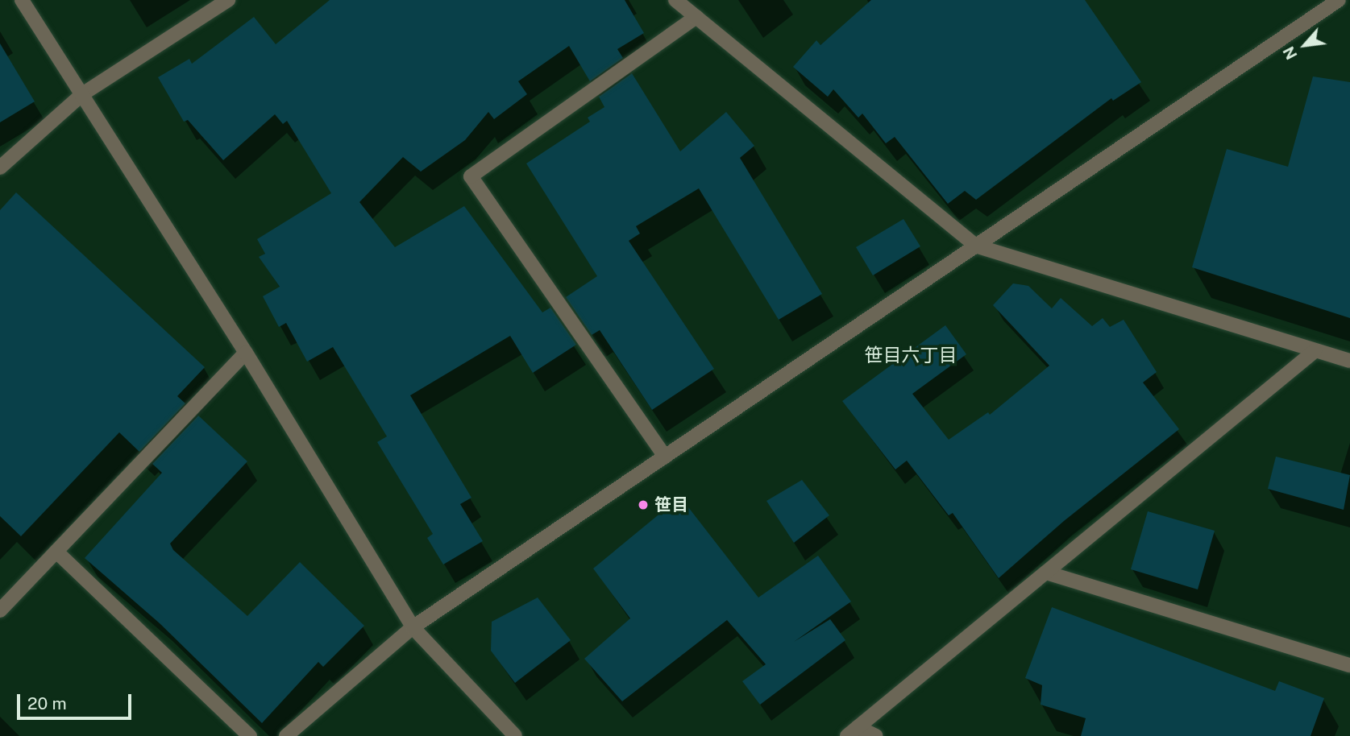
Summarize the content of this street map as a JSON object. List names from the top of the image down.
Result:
{
  "districts": ["笹目六丁目"],
  "places": ["笹目"],
  "scale_bar": "20 m",
  "north": "bottom left"
}
